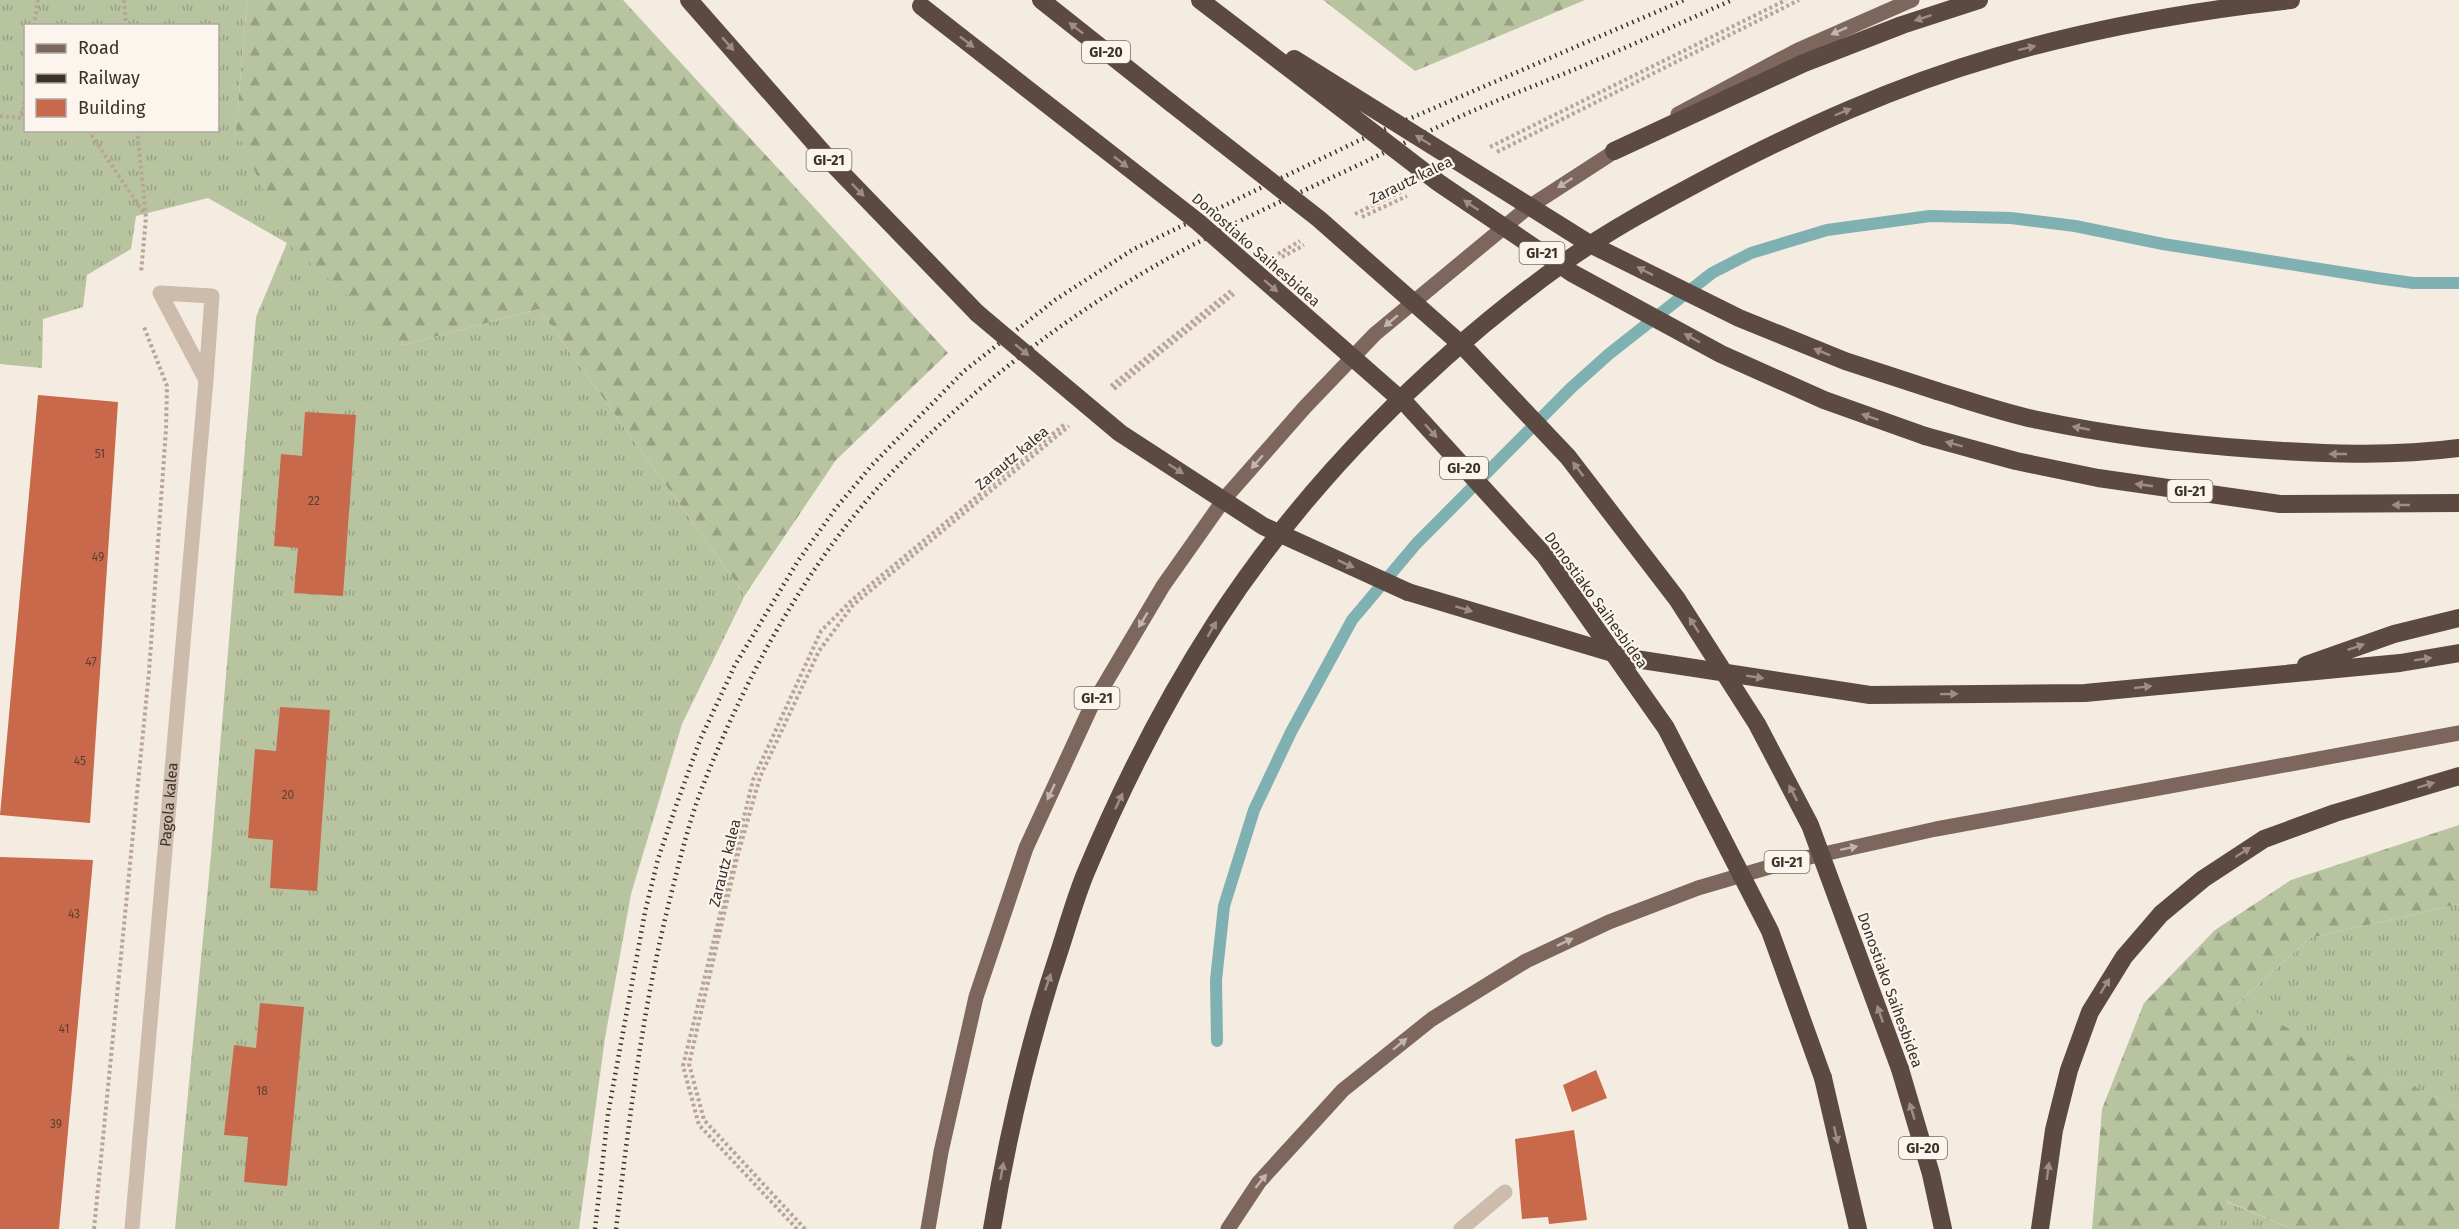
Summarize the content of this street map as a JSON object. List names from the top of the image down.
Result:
{
  "streets": {
    "highway": ["GI-20", "GI-21", "Donostiako Saihesbidea"],
    "street": ["Pagola kalea"],
    "path": ["Zarautz kalea"]
  },
  "house_numbers": [
    "51",
    "22",
    "49",
    "47",
    "45",
    "20",
    "43",
    "41",
    "18",
    "39"
  ],
  "legend": ["Road", "Railway", "Building"]
}
